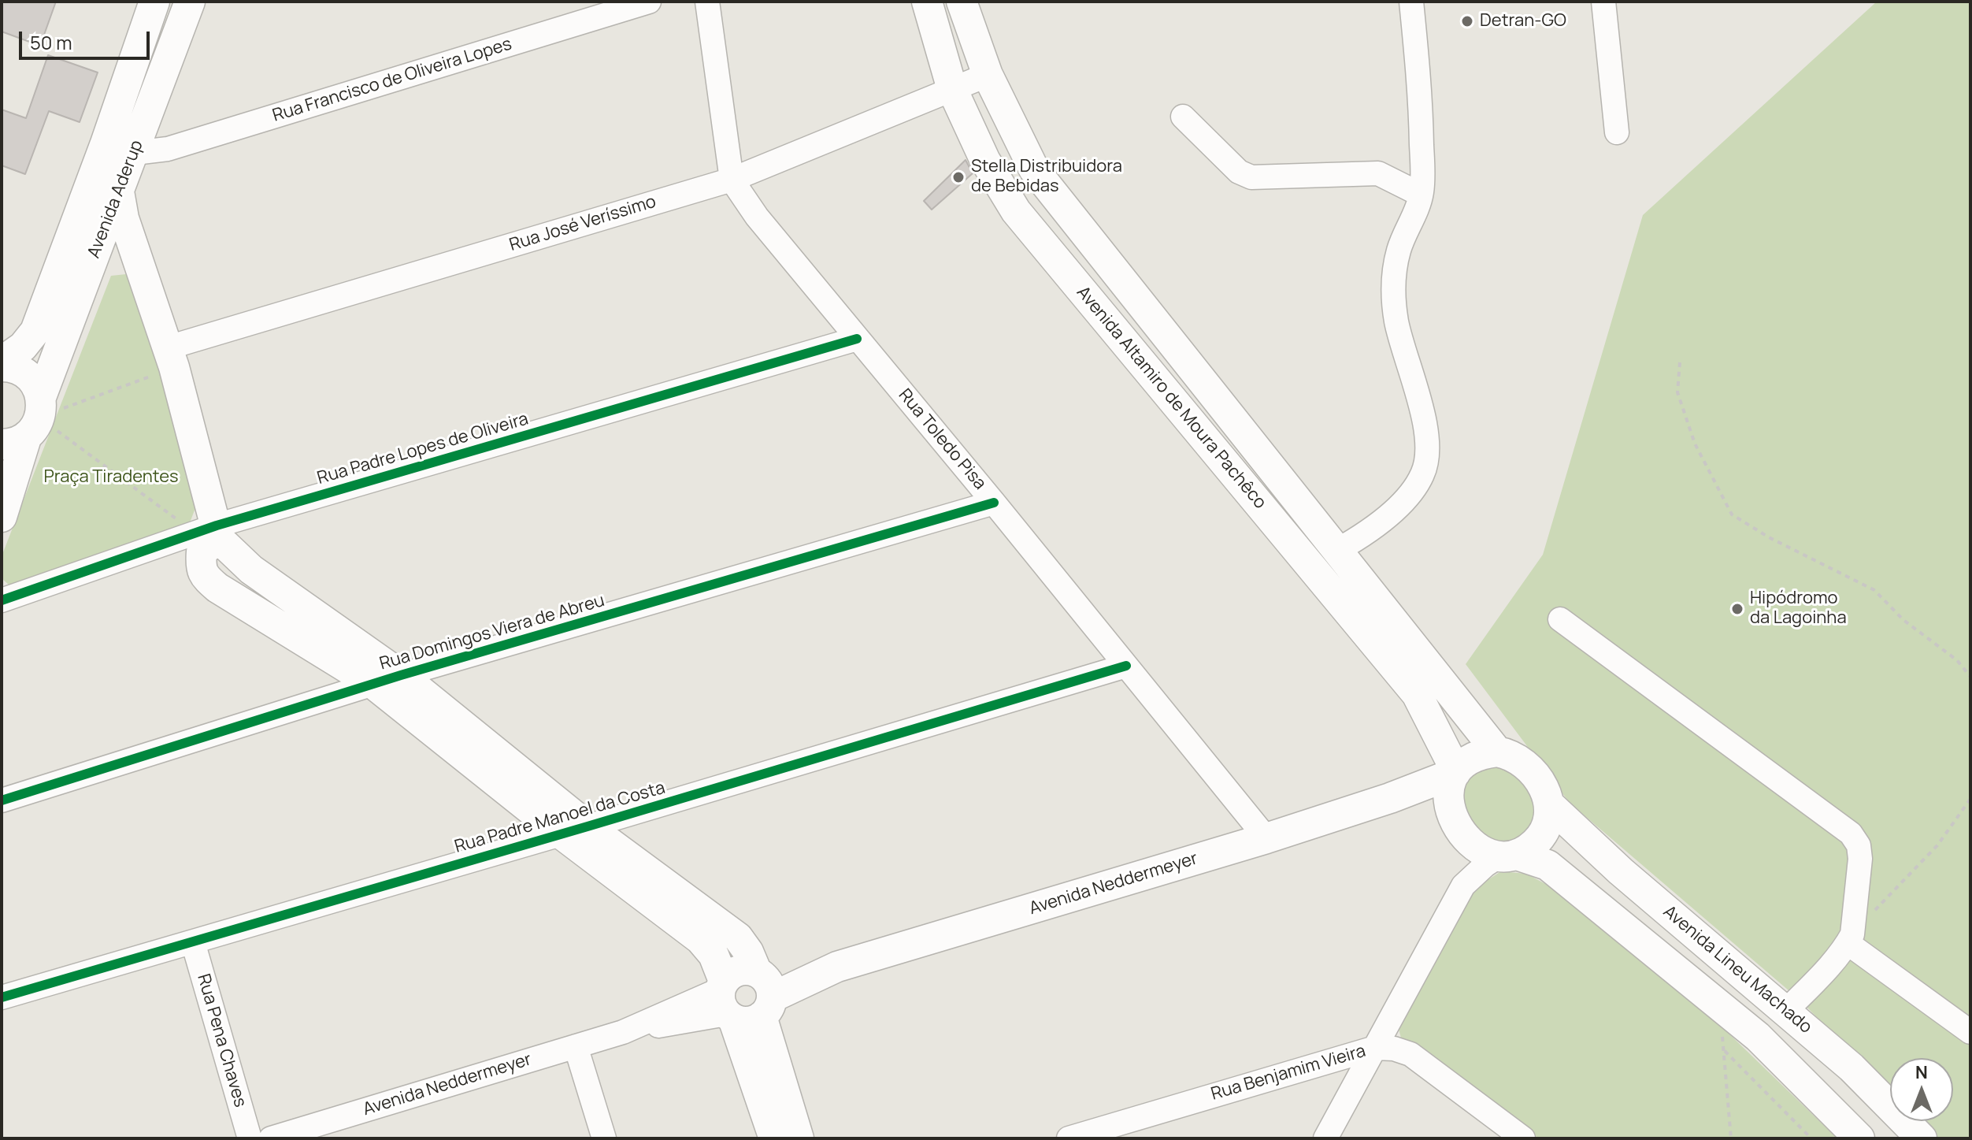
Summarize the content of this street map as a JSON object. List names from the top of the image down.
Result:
{
  "streets": {
    "main road": [
      "Avenida Aderup",
      "Avenida Altamiro de Moura Pachêco",
      "Avenida Neddermeyer",
      "Avenida Lineu Machado"
    ],
    "street": [
      "Rua Francisco de Oliveira Lopes",
      "Rua José Veríssimo",
      "Rua Toledo Pisa",
      "Rua Padre Lopes de Oliveira",
      "Rua Domingos Viera de Abreu",
      "Rua Padre Manoel da Costa",
      "Rua Pena Chaves",
      "Rua Benjamim Vieira"
    ]
  },
  "crossings": [
    ["Rua Francisco de Oliveira Lopes", "Avenida Aderup"],
    ["Rua José Veríssimo", "Avenida Altamiro de Moura Pachêco"],
    ["Rua José Veríssimo", "Rua Toledo Pisa"],
    ["Avenida Altamiro de Moura Pachêco", "Avenida Neddermeyer"],
    ["Avenida Altamiro de Moura Pachêco", "Avenida Lineu Machado"],
    ["Rua Toledo Pisa", "Rua Padre Lopes de Oliveira"],
    ["Rua Toledo Pisa", "Rua Domingos Viera de Abreu"],
    ["Rua Toledo Pisa", "Rua Padre Manoel da Costa"],
    ["Rua Toledo Pisa", "Avenida Neddermeyer"],
    ["Rua Padre Manoel da Costa", "Rua Pena Chaves"],
    ["Avenida Neddermeyer", "Avenida Lineu Machado"]
  ],
  "parks": ["Praça Tiradentes"],
  "places": ["Detran-GO", "Stella Distribuidora de Bebidas", "Hipódromo da Lagoinha"],
  "scale_bar": "50 m",
  "north": "top"
}
